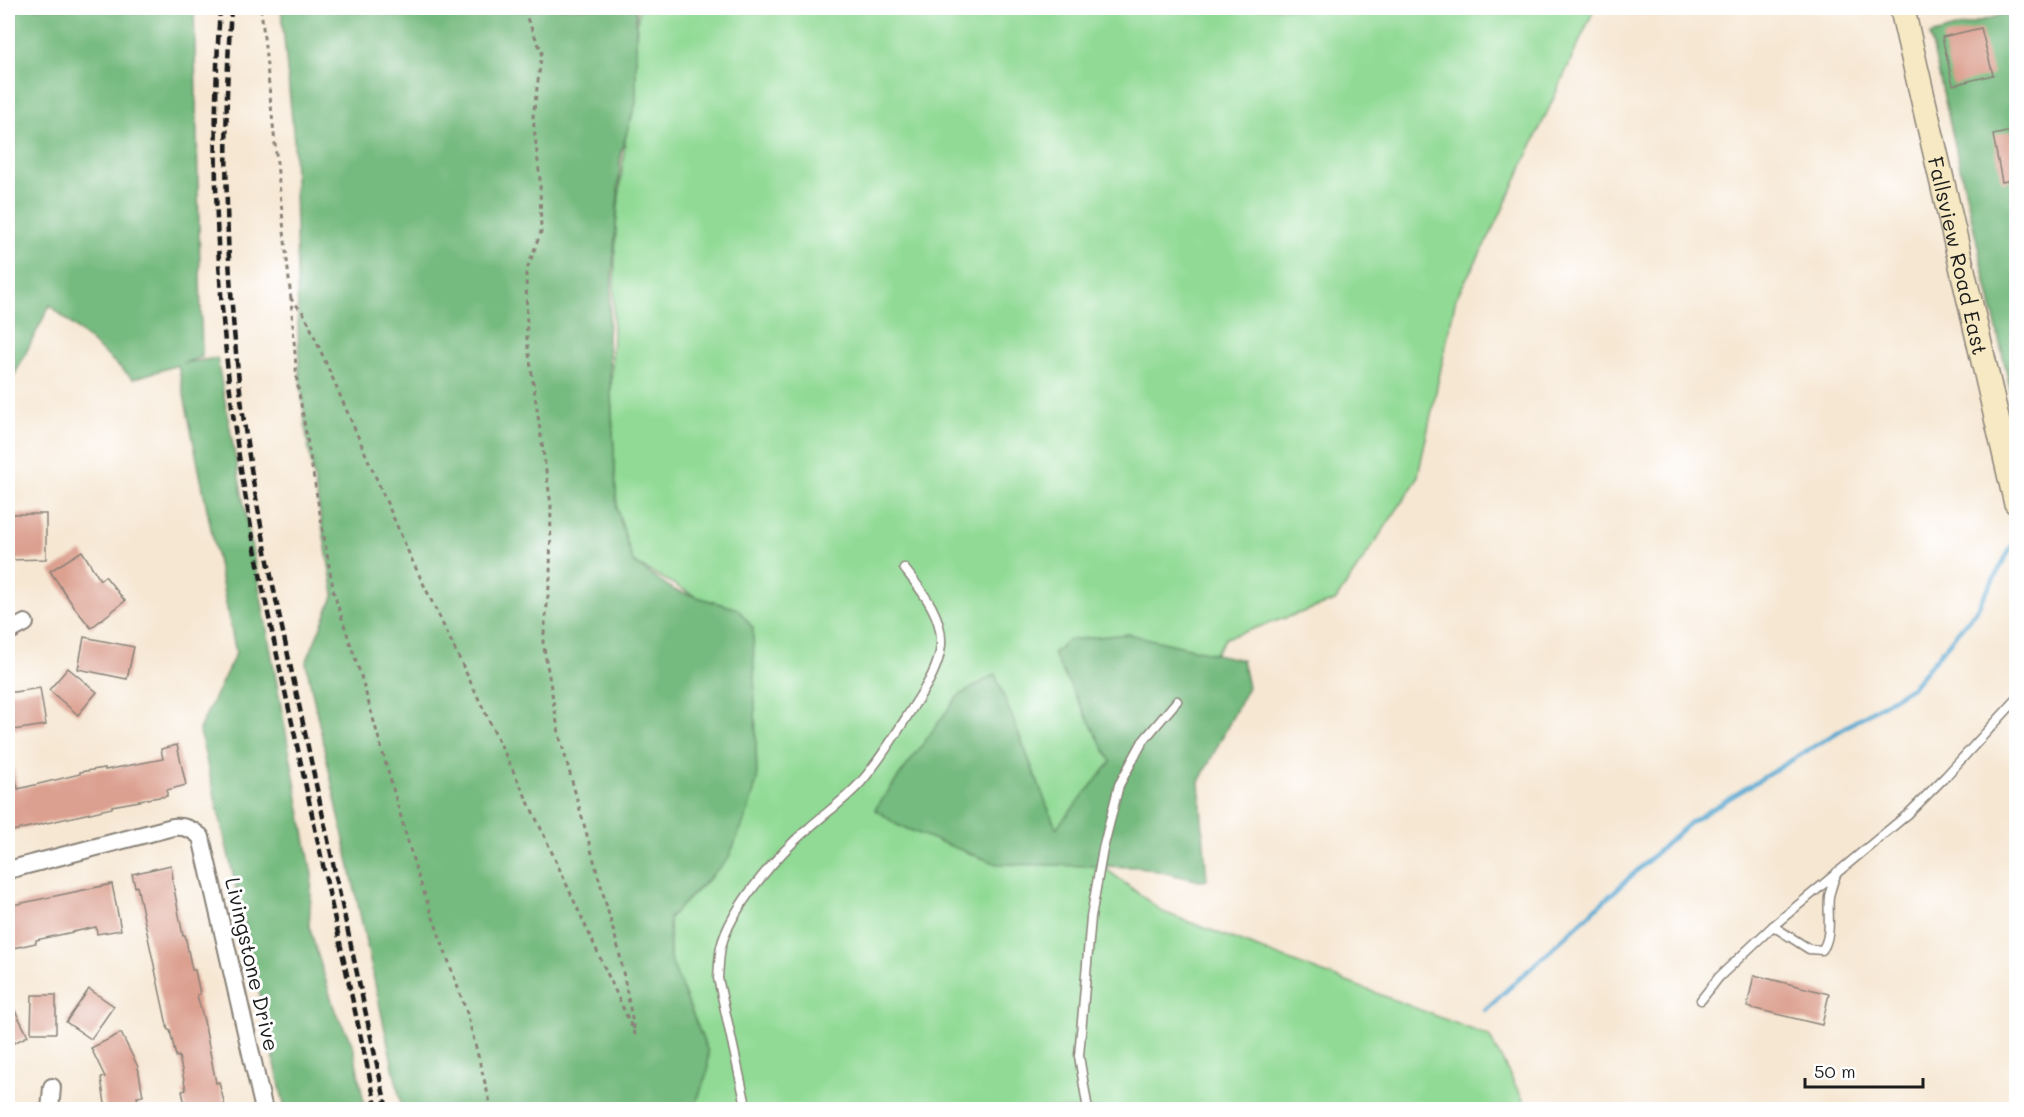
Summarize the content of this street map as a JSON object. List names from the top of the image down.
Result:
{
  "streets": {
    "street": ["Fallsview Road East", "Livingstone Drive"]
  },
  "scale_bar": "50 m"
}
